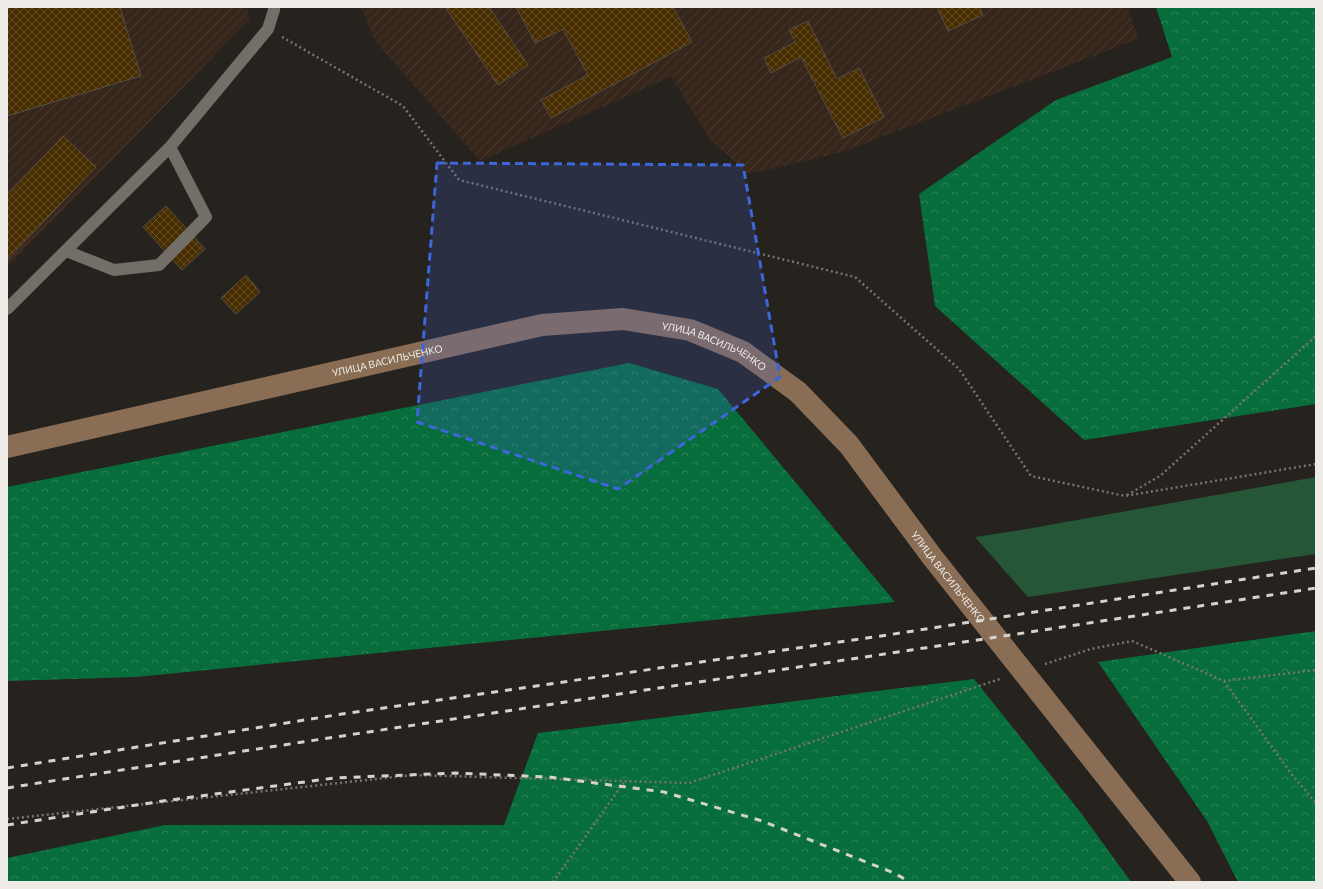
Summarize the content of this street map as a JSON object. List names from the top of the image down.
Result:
{
  "streets": {
    "main road": ["УЛИЦА ВАСИЛЬЧЕНКО"]
  }
}
